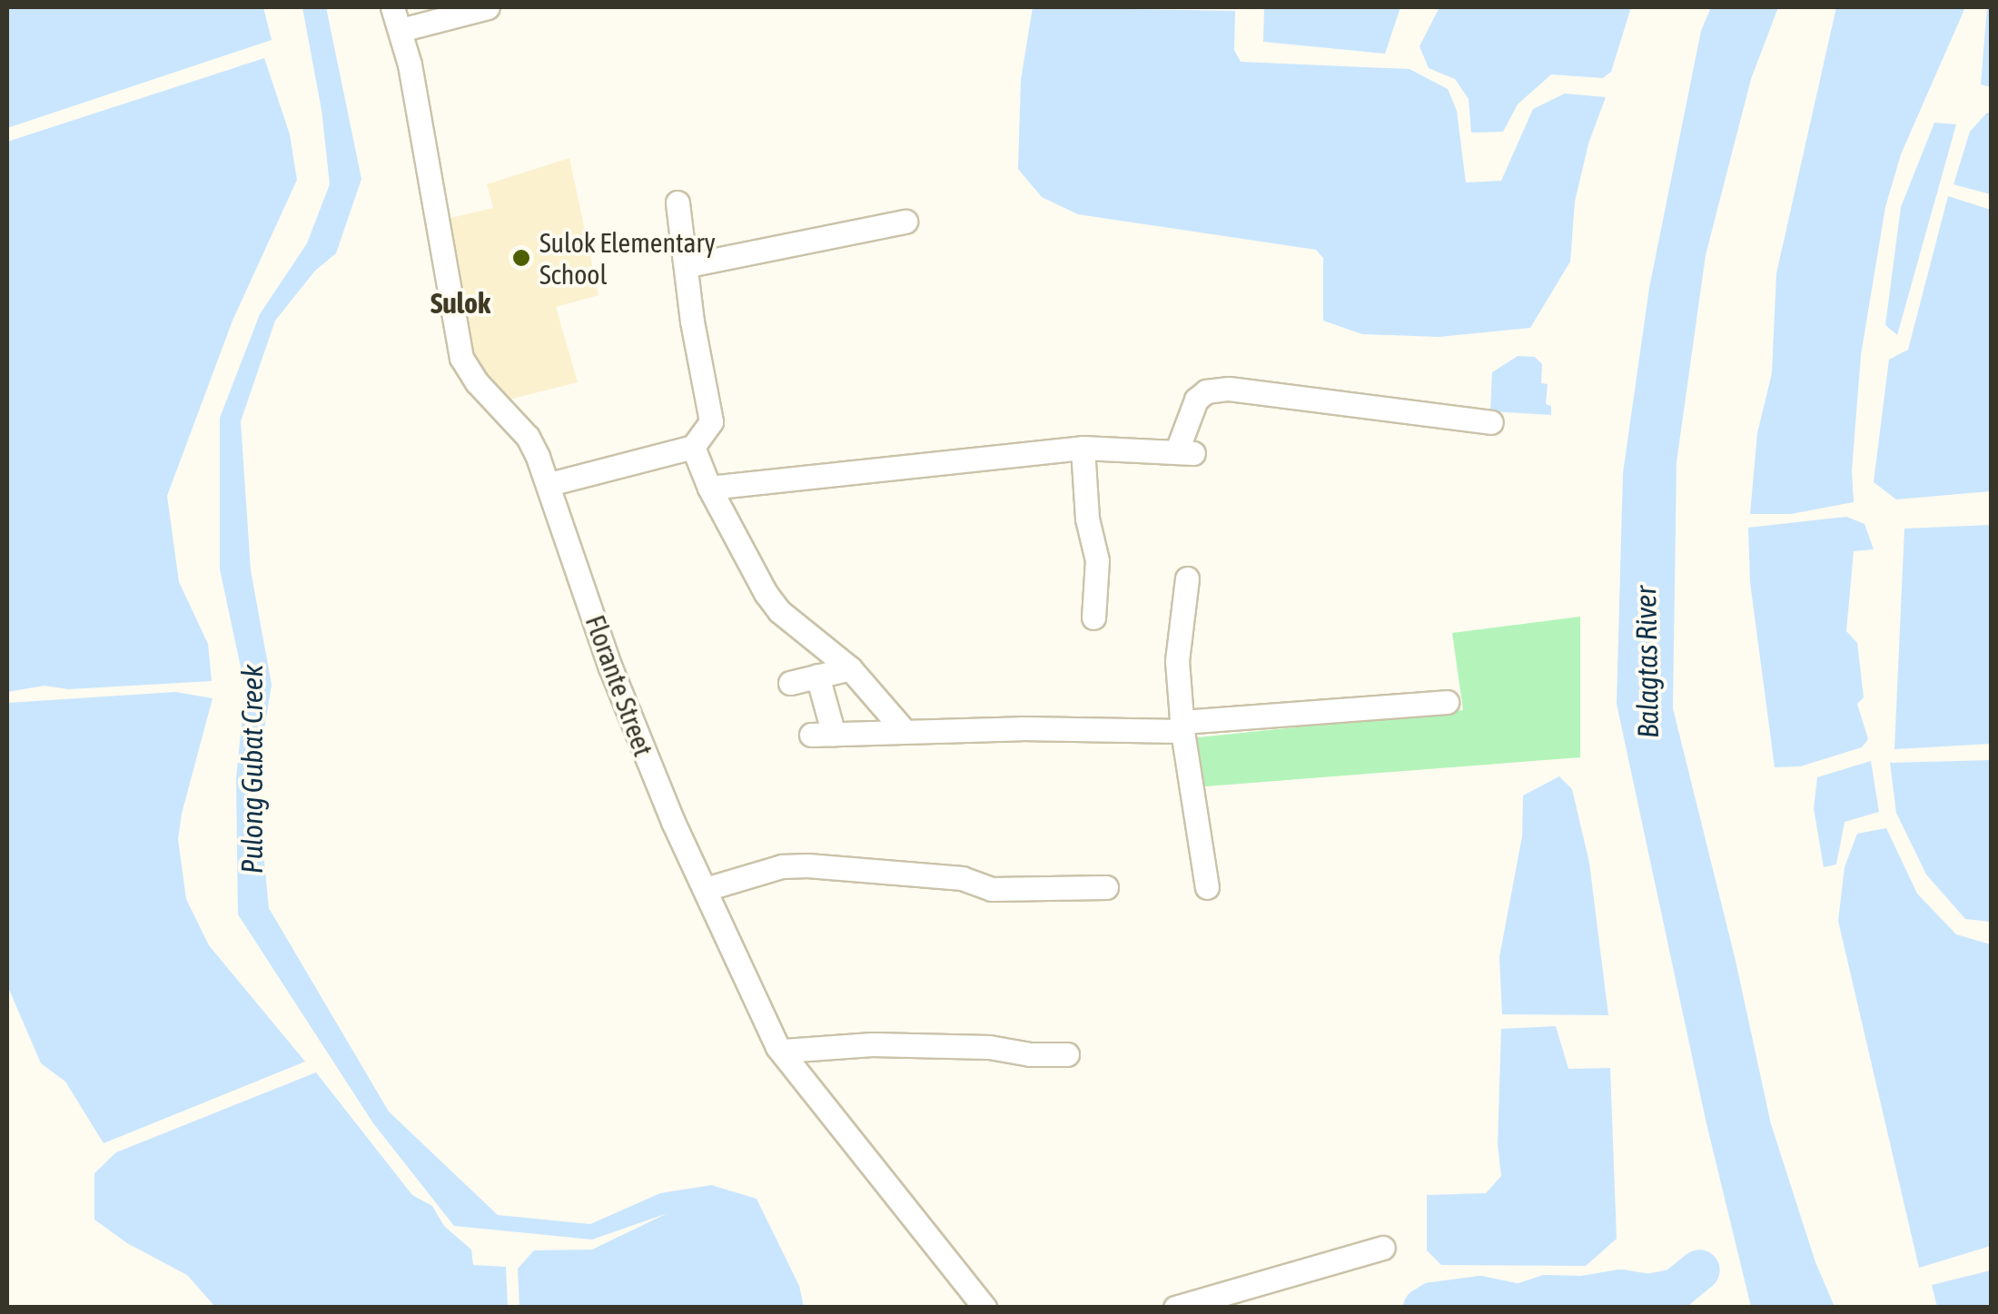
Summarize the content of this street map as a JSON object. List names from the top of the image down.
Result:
{
  "streets": {
    "street": ["Florante Street"]
  },
  "districts": ["Sulok"],
  "water": ["Balagtas River", "Pulong Gubat Creek"],
  "places": ["Sulok Elementary School"]
}
